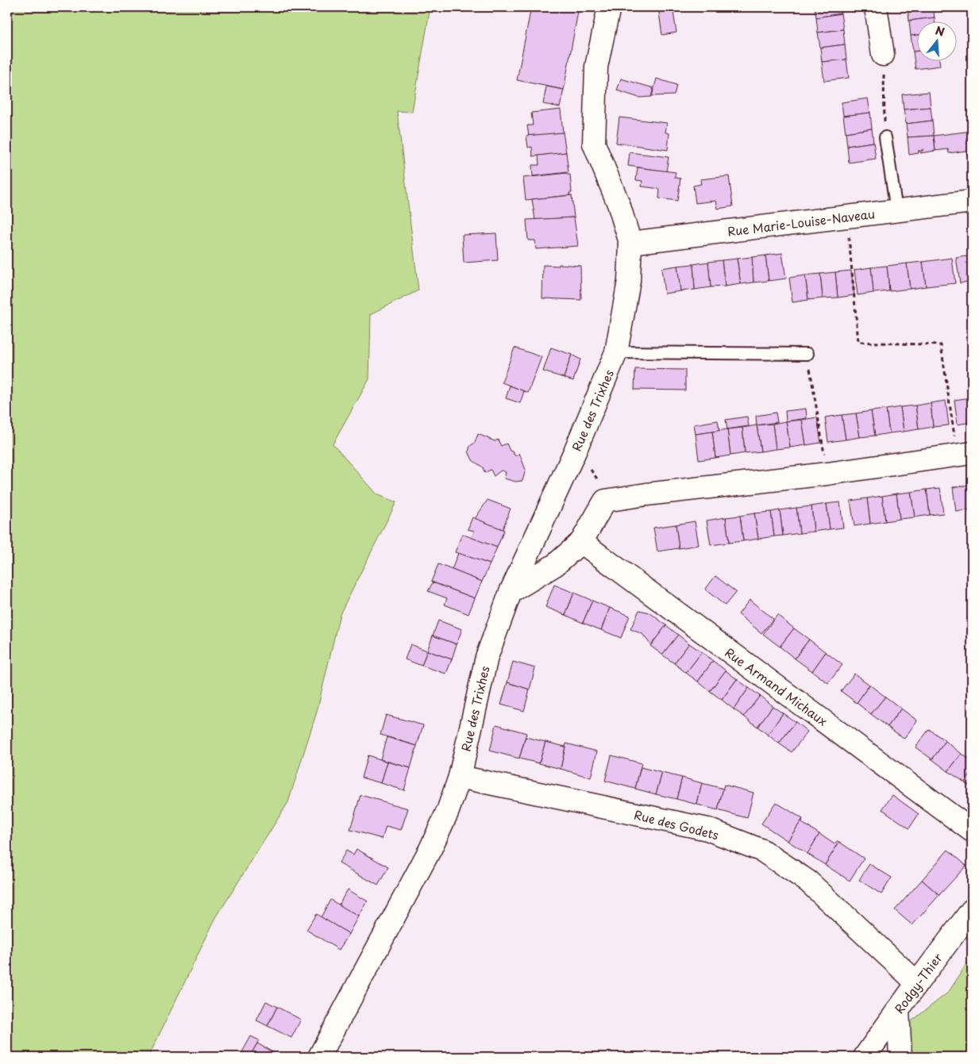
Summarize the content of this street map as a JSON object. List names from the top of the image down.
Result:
{
  "streets": {
    "street": [
      "Rue Marie-Louise-Naveau",
      "Rue des Trixhes",
      "Rue Armand Michaux",
      "Rue des Godets",
      "Rodgy-Thier"
    ]
  },
  "crossings": [
    ["Rue Marie-Louise-Naveau", "Rue des Trixhes"],
    ["Rue des Trixhes", "Rue des Godets"],
    ["Rue des Godets", "Rodgy-Thier"]
  ],
  "north": "top"
}
